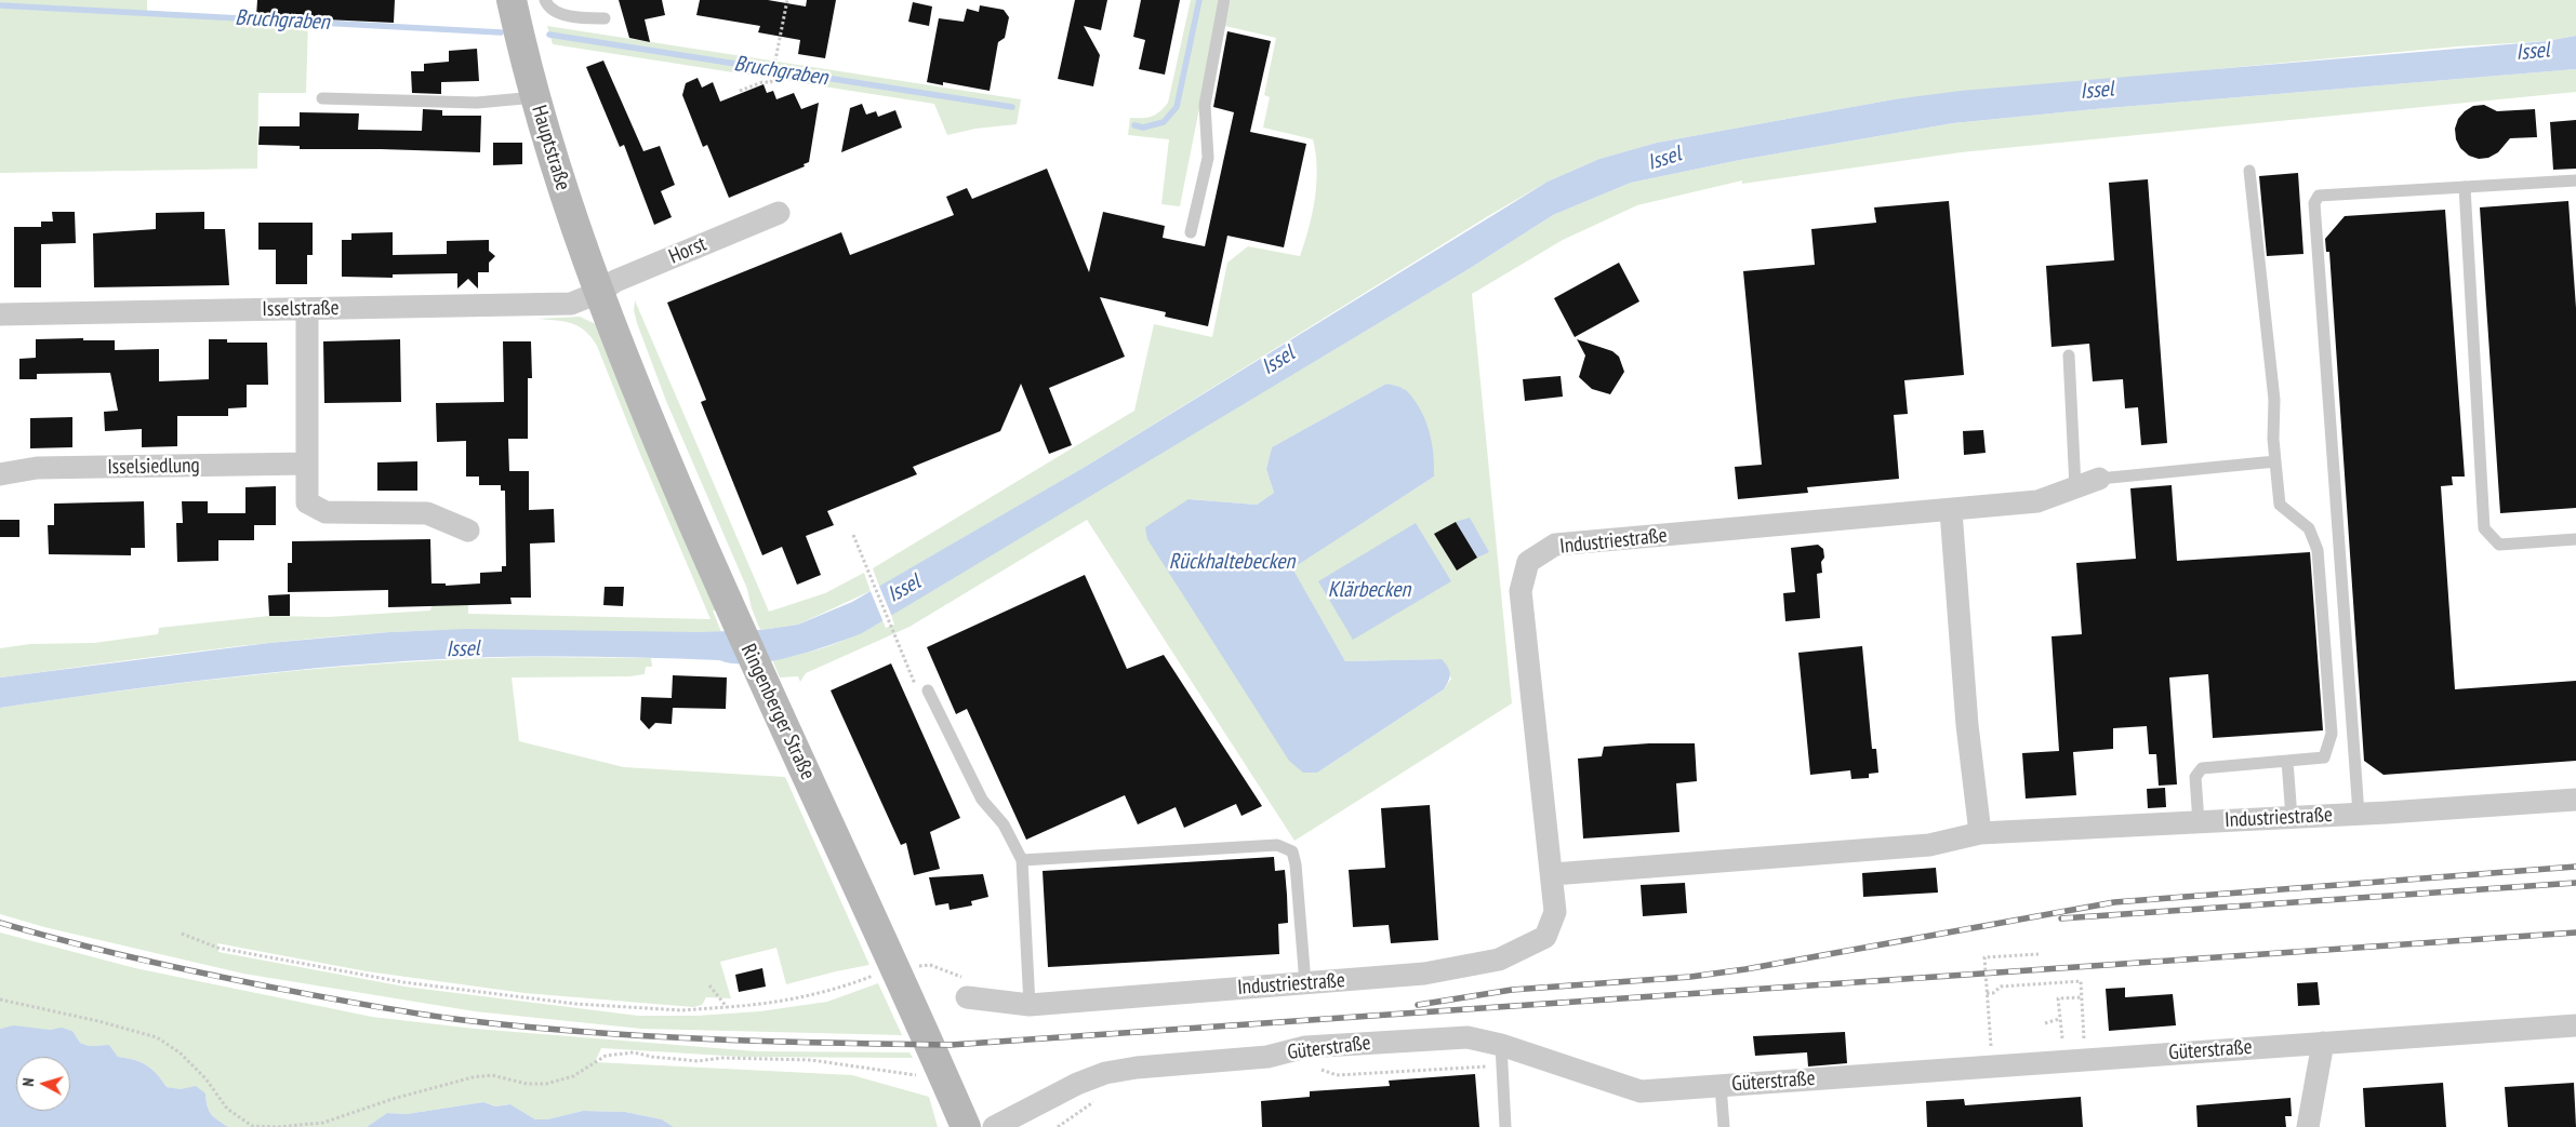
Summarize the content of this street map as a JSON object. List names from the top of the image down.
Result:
{
  "streets": {
    "main road": ["Hauptstraße", "Ringenberger Straße"],
    "street": [
      "Horst",
      "Isselstraße",
      "Isselsiedlung",
      "Industriestraße",
      "Güterstraße"
    ]
  },
  "crossings": [
    ["Hauptstraße", "Horst"],
    ["Hauptstraße", "Isselstraße"],
    ["Hauptstraße", "Ringenberger Straße"],
    ["Horst", "Isselstraße"],
    ["Horst", "Ringenberger Straße"],
    ["Isselstraße", "Ringenberger Straße"]
  ],
  "water": [
    "Bruchgraben",
    "Issel",
    "Rückhaltebecken",
    "Klärbecken"
  ],
  "north": "left"
}
